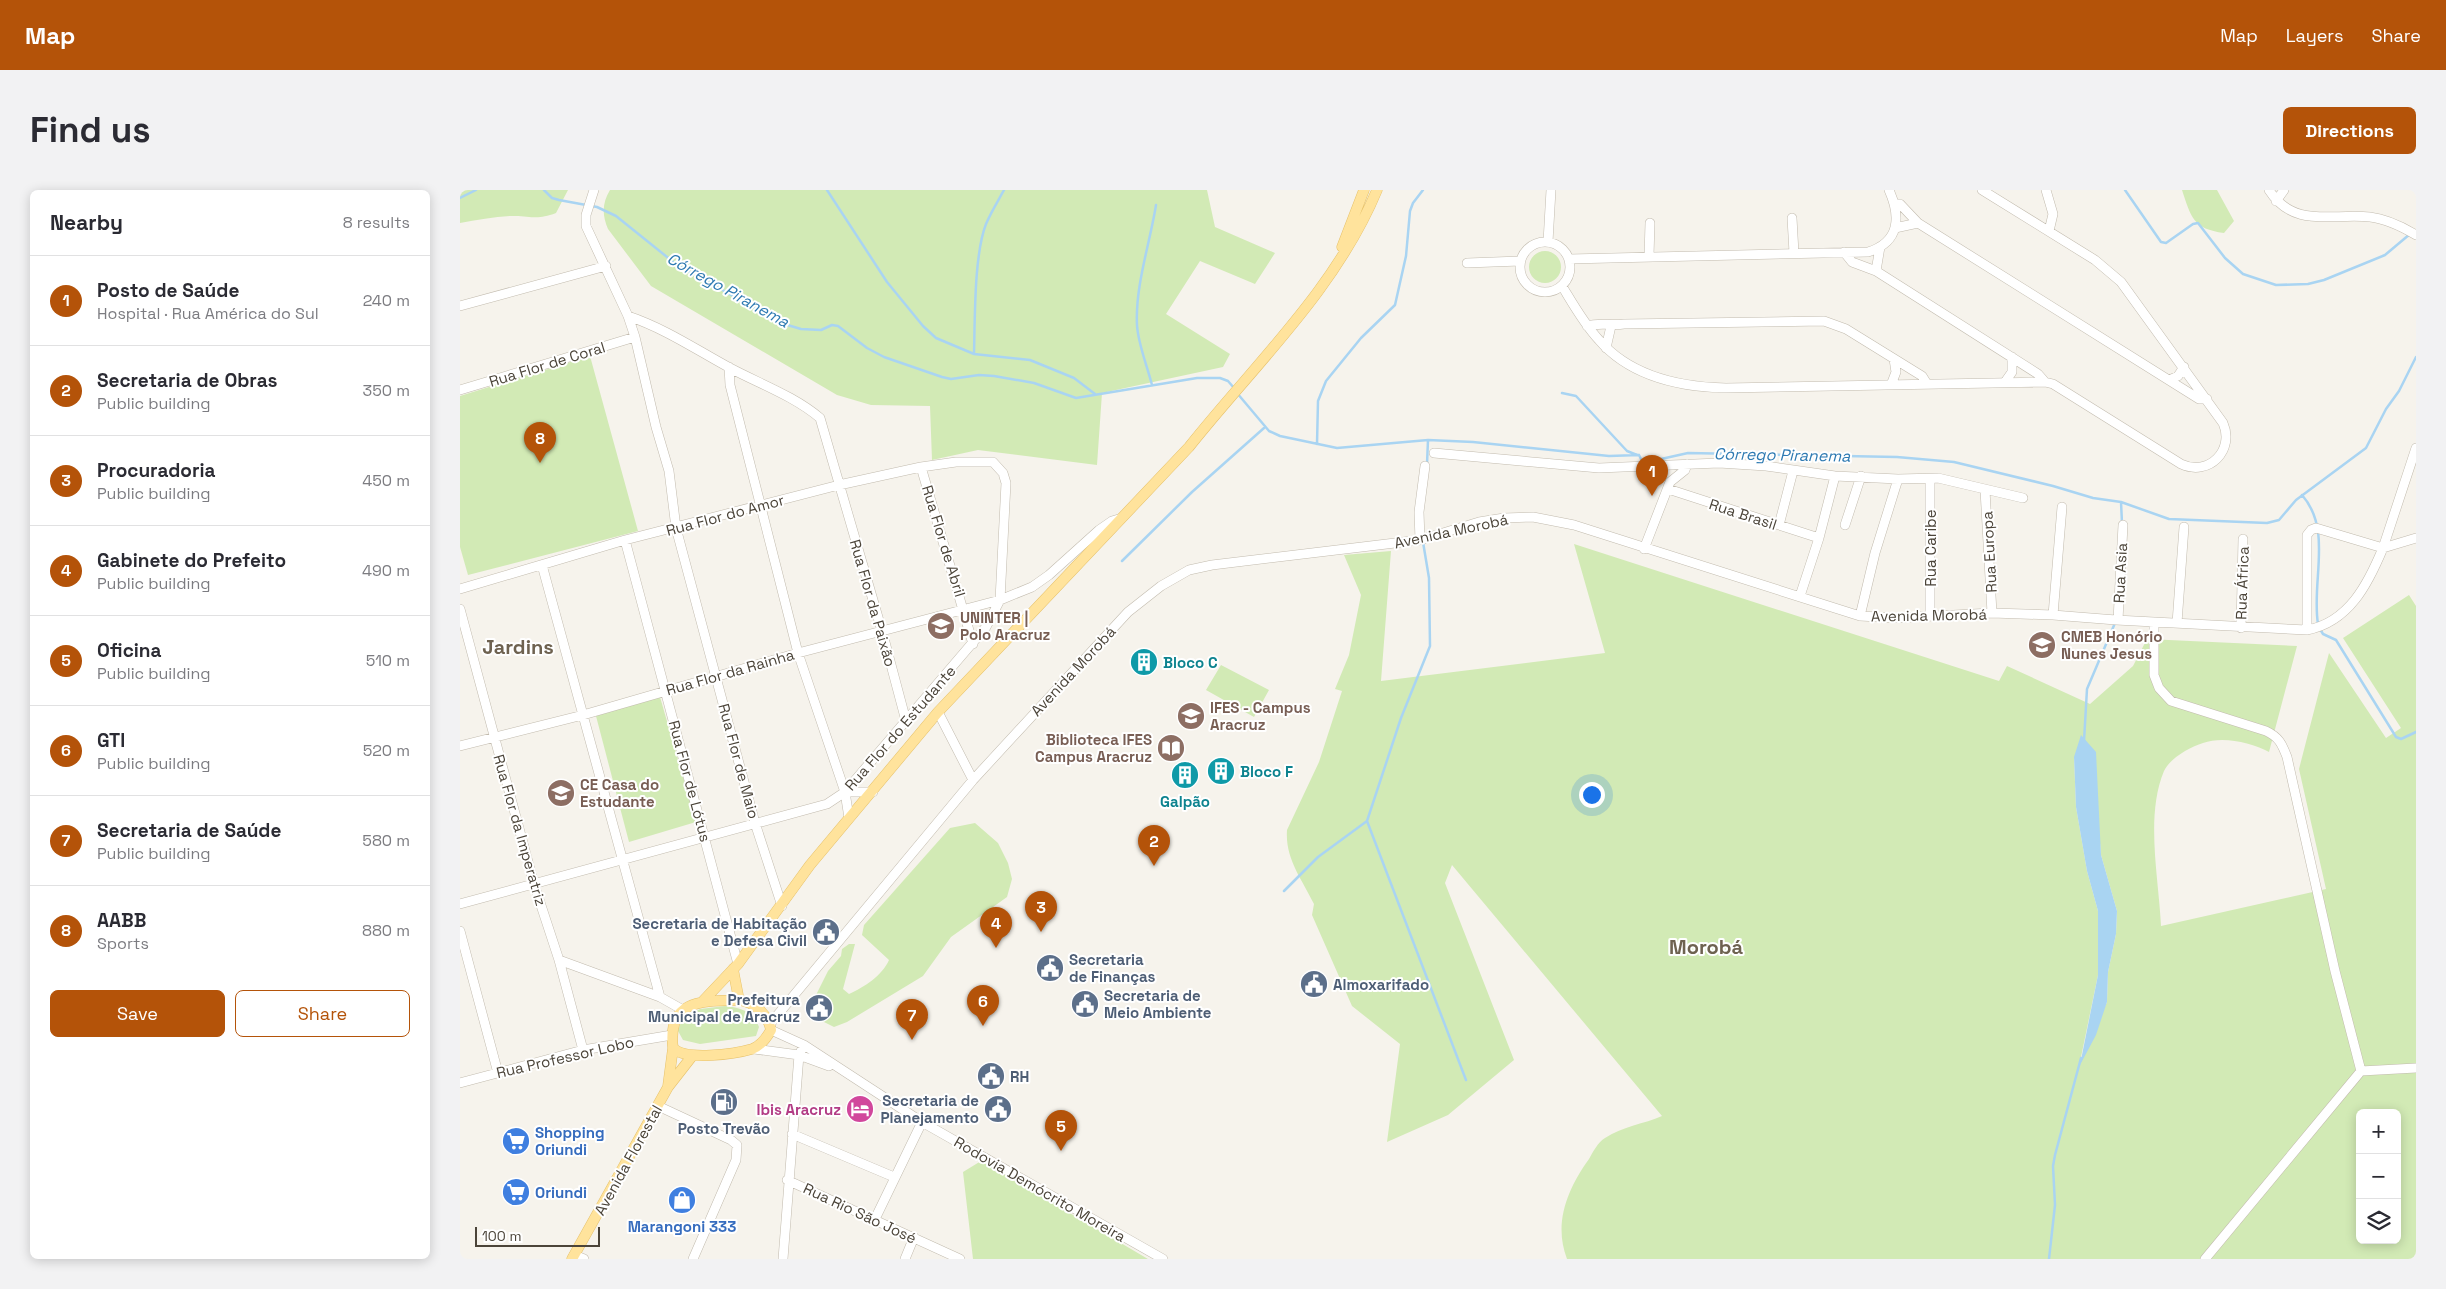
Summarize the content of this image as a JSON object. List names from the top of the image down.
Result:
{
  "streets": {
    "main road": ["Avenida Florestal"],
    "street": [
      "Rua Flor de Coral",
      "Rua Brasil",
      "Rua Flor do Amor",
      "Avenida Morobá",
      "Rua Flor de Abril",
      "Rua Caribe",
      "Rua Europa",
      "Rua Asia",
      "Rua África",
      "Rua Flor da Paixão",
      "Rua Flor da Rainha",
      "Rua Flor do Estudante",
      "Rua Flor de Maio",
      "Rua Flor de Lótus",
      "Rua Flor da Imperatriz",
      "Rua Professor Lobo",
      "Rodovia Demócrito Moreira",
      "Rua Rio São José"
    ]
  },
  "crossings": [
    ["Rua Flor de Coral", "Rua Flor de Maio"],
    ["Rua Flor do Amor", "Rua Flor de Abril"],
    ["Rua Flor do Amor", "Rua Flor da Paixão"],
    ["Rua Flor do Amor", "Rua Flor do Estudante"],
    ["Rua Flor do Amor", "Rua Flor de Maio"],
    ["Rua Flor do Amor", "Rua Flor de Lótus"],
    ["Avenida Morobá", "Rua Caribe"],
    ["Avenida Morobá", "Rua Europa"],
    ["Avenida Morobá", "Rua Asia"],
    ["Avenida Morobá", "Rua África"],
    ["Avenida Morobá", "Rodovia Demócrito Moreira"],
    ["Rua Flor de Abril", "Rua Flor da Rainha"],
    ["Rua Flor de Abril", "Rua Flor do Estudante"],
    ["Rua Flor da Paixão", "Rua Flor da Rainha"],
    ["Rua Flor da Paixão", "Rua Flor do Estudante"],
    ["Rua Flor da Paixão", "Rua Flor de Maio"],
    ["Rua Flor da Rainha", "Rua Flor do Estudante"],
    ["Rua Flor da Rainha", "Rua Flor de Maio"],
    ["Rua Flor da Rainha", "Rua Flor de Lótus"],
    ["Rua Flor da Rainha", "Rua Flor da Imperatriz"],
    ["Rua Flor do Estudante", "Rua Flor de Maio"],
    ["Rua Flor do Estudante", "Rua Flor de Lótus"],
    ["Rua Flor do Estudante", "Rua Flor da Imperatriz"],
    ["Rua Flor da Imperatriz", "Rua Professor Lobo"]
  ],
  "districts": ["Jardins", "Morobá"],
  "water": ["Córrego Piranema"],
  "places": {
    "school or university": [
      "UNINTER | Polo Aracruz",
      "CMEB Honório Nunes Jesus",
      "IFES - Campus Aracruz",
      "CE Casa do Estudante"
    ],
    "building": ["Bloco C", "Bloco F", "Galpão"],
    "library": ["Biblioteca IFES Campus Aracruz"],
    "public building": [
      "Secretaria de Habitação e Defesa Civil",
      "Secretaria de Finanças",
      "Almoxarifado",
      "Secretaria de Meio Ambiente",
      "Prefeitura Municipal de Aracruz",
      "RH",
      "Secretaria de Planejamento"
    ],
    "fuel station": ["Posto Trevão"],
    "hotel": ["Ibis Aracruz"],
    "supermarket": ["Shopping Oriundi", "Oriundi"],
    "shop": ["Marangoni 333"]
  },
  "scale_bar": "100 m",
  "page": {
    "header": "Map",
    "nav": ["Map", "Layers", "Share"],
    "buttons": [
      "Directions",
      ["Save", "Share"]
    ],
    "title": "Find us",
    "heading": ["Nearby", "8 results"],
    "list": [
      {
        "mark": "1",
        "name": "Posto de Saúde",
        "note": "Hospital · Rua América do Sul",
        "value": "240 m"
      },
      {
        "mark": "2",
        "name": "Secretaria de Obras",
        "note": "Public building",
        "value": "350 m"
      },
      {
        "mark": "3",
        "name": "Procuradoria",
        "note": "Public building",
        "value": "450 m"
      },
      {
        "mark": "4",
        "name": "Gabinete do Prefeito",
        "note": "Public building",
        "value": "490 m"
      },
      {
        "mark": "5",
        "name": "Oficina",
        "note": "Public building",
        "value": "510 m"
      },
      {
        "mark": "6",
        "name": "GTI",
        "note": "Public building",
        "value": "520 m"
      },
      {
        "mark": "7",
        "name": "Secretaria de Saúde",
        "note": "Public building",
        "value": "580 m"
      },
      {
        "mark": "8",
        "name": "AABB",
        "note": "Sports",
        "value": "880 m"
      }
    ],
    "pins": [
      "8",
      "1",
      "2",
      "3",
      "4",
      "6",
      "7",
      "5"
    ],
    "map_buttons": ["+", "−"],
    "scale": "100 m"
  }
}
